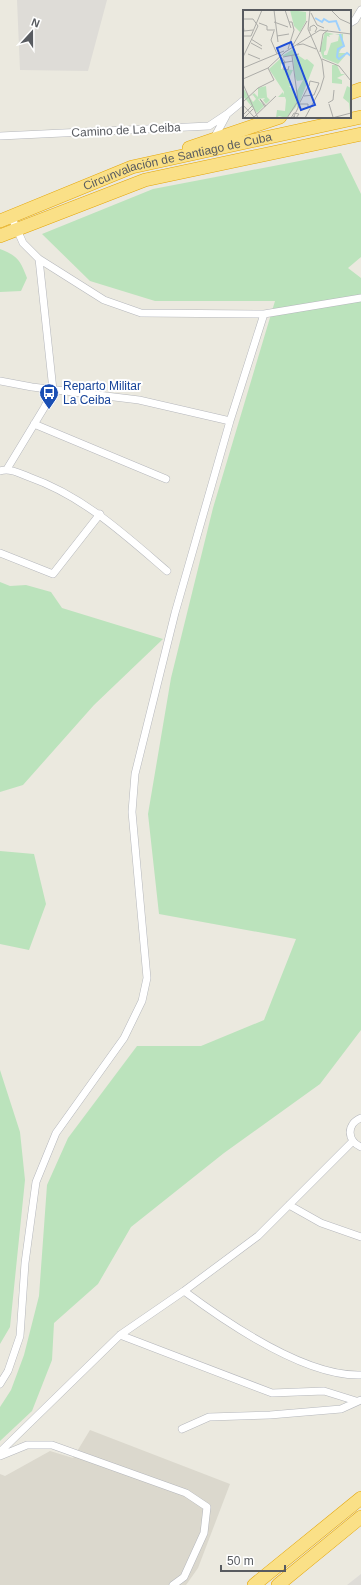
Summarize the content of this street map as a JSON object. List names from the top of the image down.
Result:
{
  "streets": {
    "highway": ["Circunvalación de Santiago de Cuba"],
    "street": ["Camino de La Ceiba"]
  },
  "places": {
    "bus stop": ["Reparto Militar La Ceiba"]
  },
  "scale_bar": "50 m",
  "north": "top"
}
